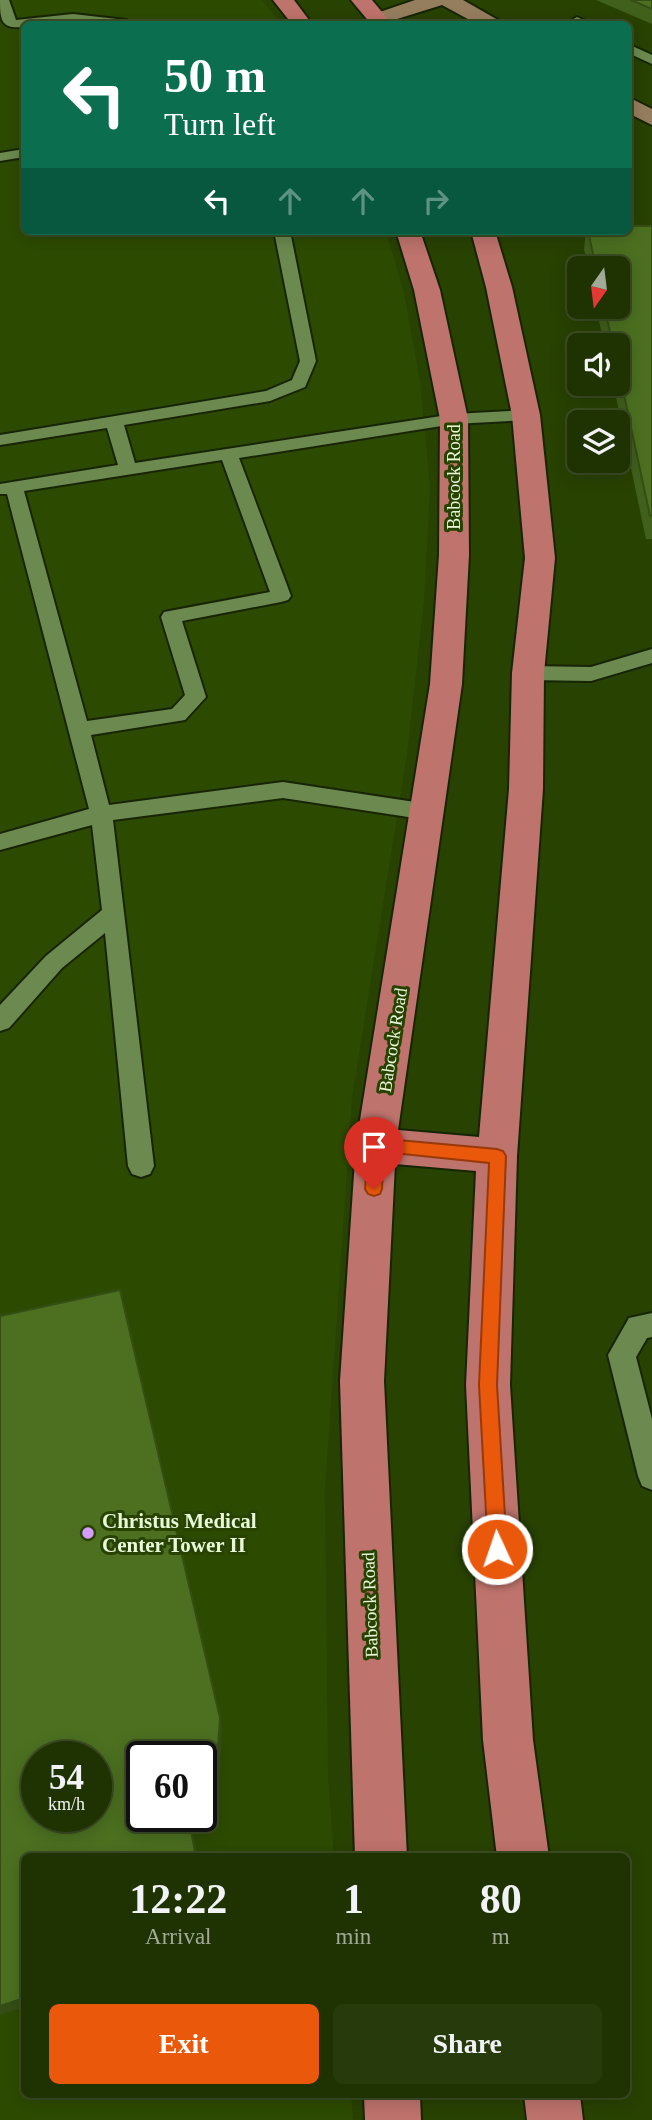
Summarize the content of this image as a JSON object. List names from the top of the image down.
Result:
{
  "streets": {
    "main road": ["Babcock Road"]
  },
  "places": ["Christus Medical Center Tower II"],
  "north": "bottom",
  "page": {
    "turn": ["50 m", "Turn left"],
    "speed": "54 km/h",
    "limit": "60",
    "eta": [
      "12:22",
      "Arrival",
      "1",
      "min",
      "80",
      "m"
    ],
    "buttons": ["Exit", "Share"]
  }
}
